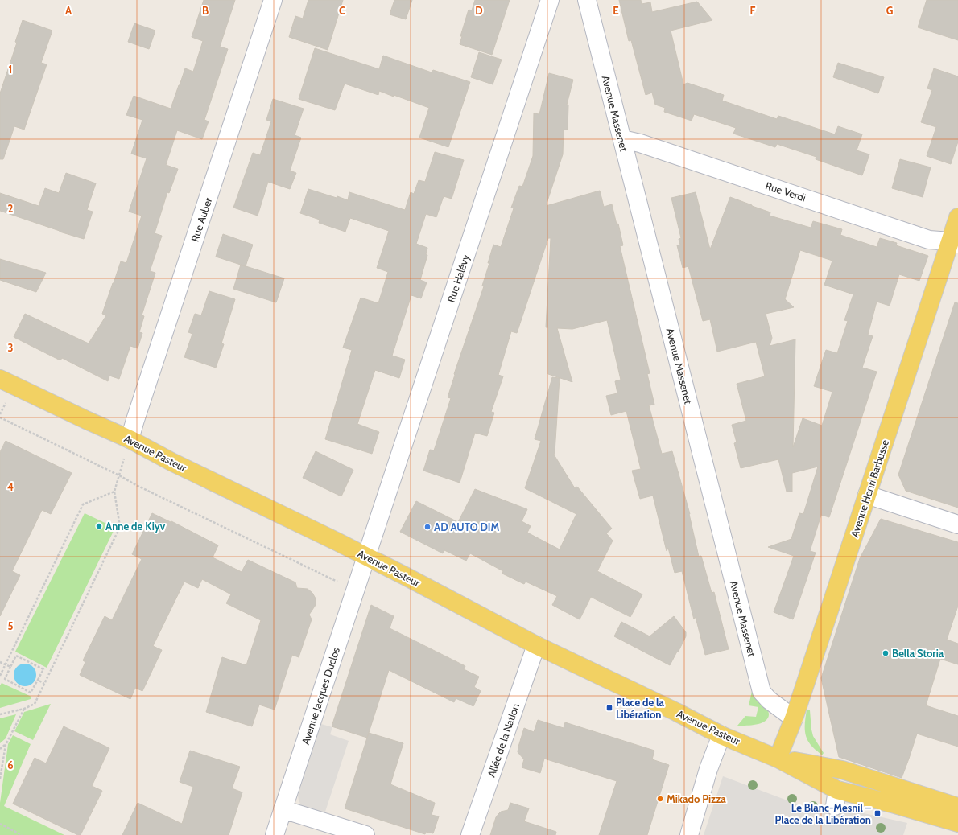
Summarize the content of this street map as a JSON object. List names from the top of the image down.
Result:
{
  "streets": {
    "main road": ["Avenue Pasteur", "Avenue Henri Barbusse"],
    "street": [
      "Avenue Massenet",
      "Rue Verdi",
      "Rue Auber",
      "Rue Halévy",
      "Avenue Jacques Duclos",
      "Allée de la Nation"
    ]
  },
  "crossings": [
    ["Avenue Massenet", "Rue Verdi"],
    ["Avenue Massenet", "Avenue Henri Barbusse"],
    ["Rue Verdi", "Avenue Henri Barbusse"],
    ["Rue Auber", "Avenue Pasteur"],
    ["Rue Halévy", "Avenue Pasteur"],
    ["Rue Halévy", "Avenue Jacques Duclos"],
    ["Avenue Pasteur", "Avenue Henri Barbusse"],
    ["Avenue Pasteur", "Avenue Jacques Duclos"],
    ["Avenue Pasteur", "Allée de la Nation"]
  ],
  "places": {
    "other": [
      "Anne de Kiyv",
      "AD AUTO DIM",
      "Bella Storia",
      "Mikado Pizza"
    ],
    "transit": ["Place de la Libération", "Le Blanc-Mesnil – Place de la Libération"]
  },
  "grid": {
    "columns": [
      "A",
      "B",
      "C",
      "D",
      "E",
      "F",
      "G"
    ],
    "rows": [
      "1",
      "2",
      "3",
      "4",
      "5",
      "6"
    ]
  }
}
